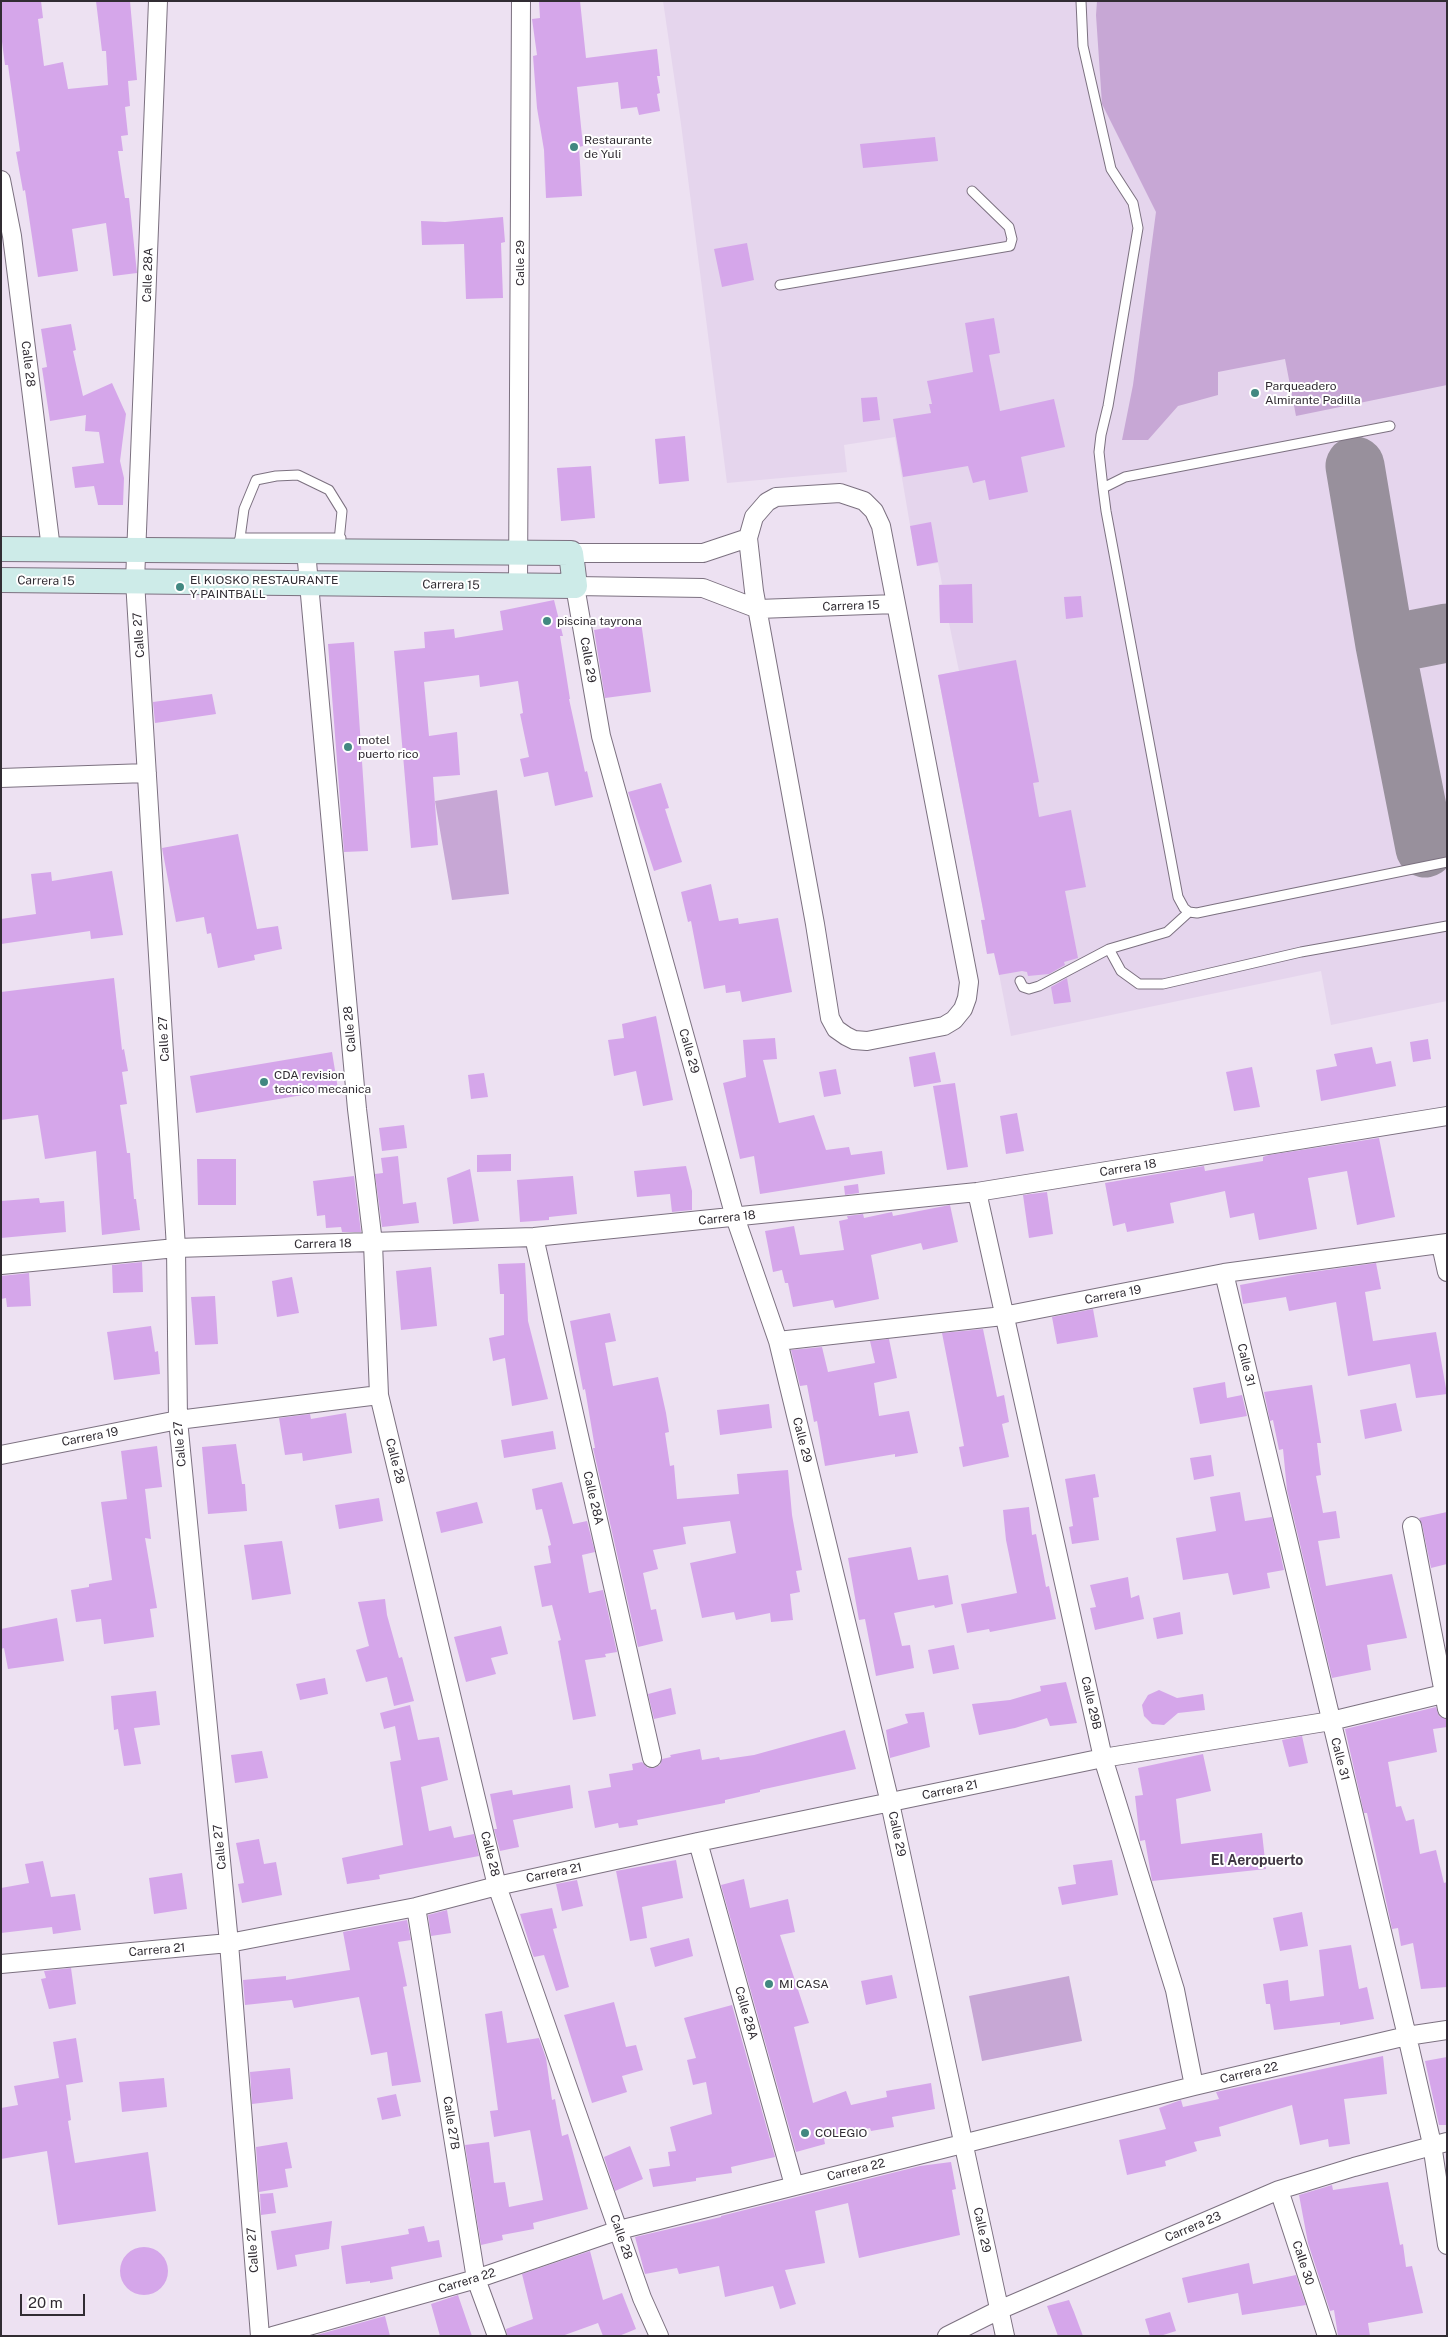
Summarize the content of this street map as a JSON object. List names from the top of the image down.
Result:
{
  "streets": {
    "street": [
      "Calle 29",
      "Calle 28A",
      "Calle 28",
      "Carrera 15",
      "Calle 27",
      "Carrera 18",
      "Carrera 19",
      "Calle 31",
      "Calle 29B",
      "Carrera 21",
      "Carrera 22",
      "Calle 27B",
      "Carrera 23",
      "Calle 30"
    ]
  },
  "crossings": [
    ["Calle 29", "Carrera 15"],
    ["Calle 29", "Carrera 18"],
    ["Calle 29", "Carrera 19"],
    ["Calle 29", "Carrera 21"],
    ["Calle 29", "Carrera 22"],
    ["Calle 29", "Carrera 23"],
    ["Calle 28A", "Calle 27"],
    ["Calle 28A", "Carrera 18"],
    ["Calle 28A", "Carrera 21"],
    ["Calle 28A", "Carrera 22"],
    ["Calle 28", "Carrera 15"],
    ["Calle 28", "Carrera 18"],
    ["Calle 28", "Carrera 19"],
    ["Calle 28", "Carrera 21"],
    ["Calle 28", "Carrera 22"],
    ["Carrera 15", "Calle 27"],
    ["Calle 27", "Carrera 18"],
    ["Calle 27", "Carrera 19"],
    ["Calle 27", "Carrera 21"],
    ["Carrera 18", "Calle 29B"],
    ["Carrera 19", "Calle 31"],
    ["Carrera 19", "Calle 29B"],
    ["Calle 31", "Carrera 21"],
    ["Calle 31", "Carrera 22"],
    ["Calle 31", "Carrera 23"],
    ["Calle 29B", "Carrera 21"],
    ["Calle 29B", "Carrera 22"],
    ["Carrera 21", "Calle 27B"],
    ["Carrera 22", "Calle 27B"],
    ["Carrera 23", "Calle 30"]
  ],
  "districts": ["El Aeropuerto"],
  "places": [
    "Restaurante de Yuli",
    "Parqueadero Almirante Padilla",
    "El KIOSKO RESTAURANTE Y PAINTBALL",
    "piscina tayrona",
    "motel puerto rico",
    "CDA revision tecnico mecanica",
    "MI CASA",
    "COLEGIO"
  ],
  "scale_bar": "20 m"
}
